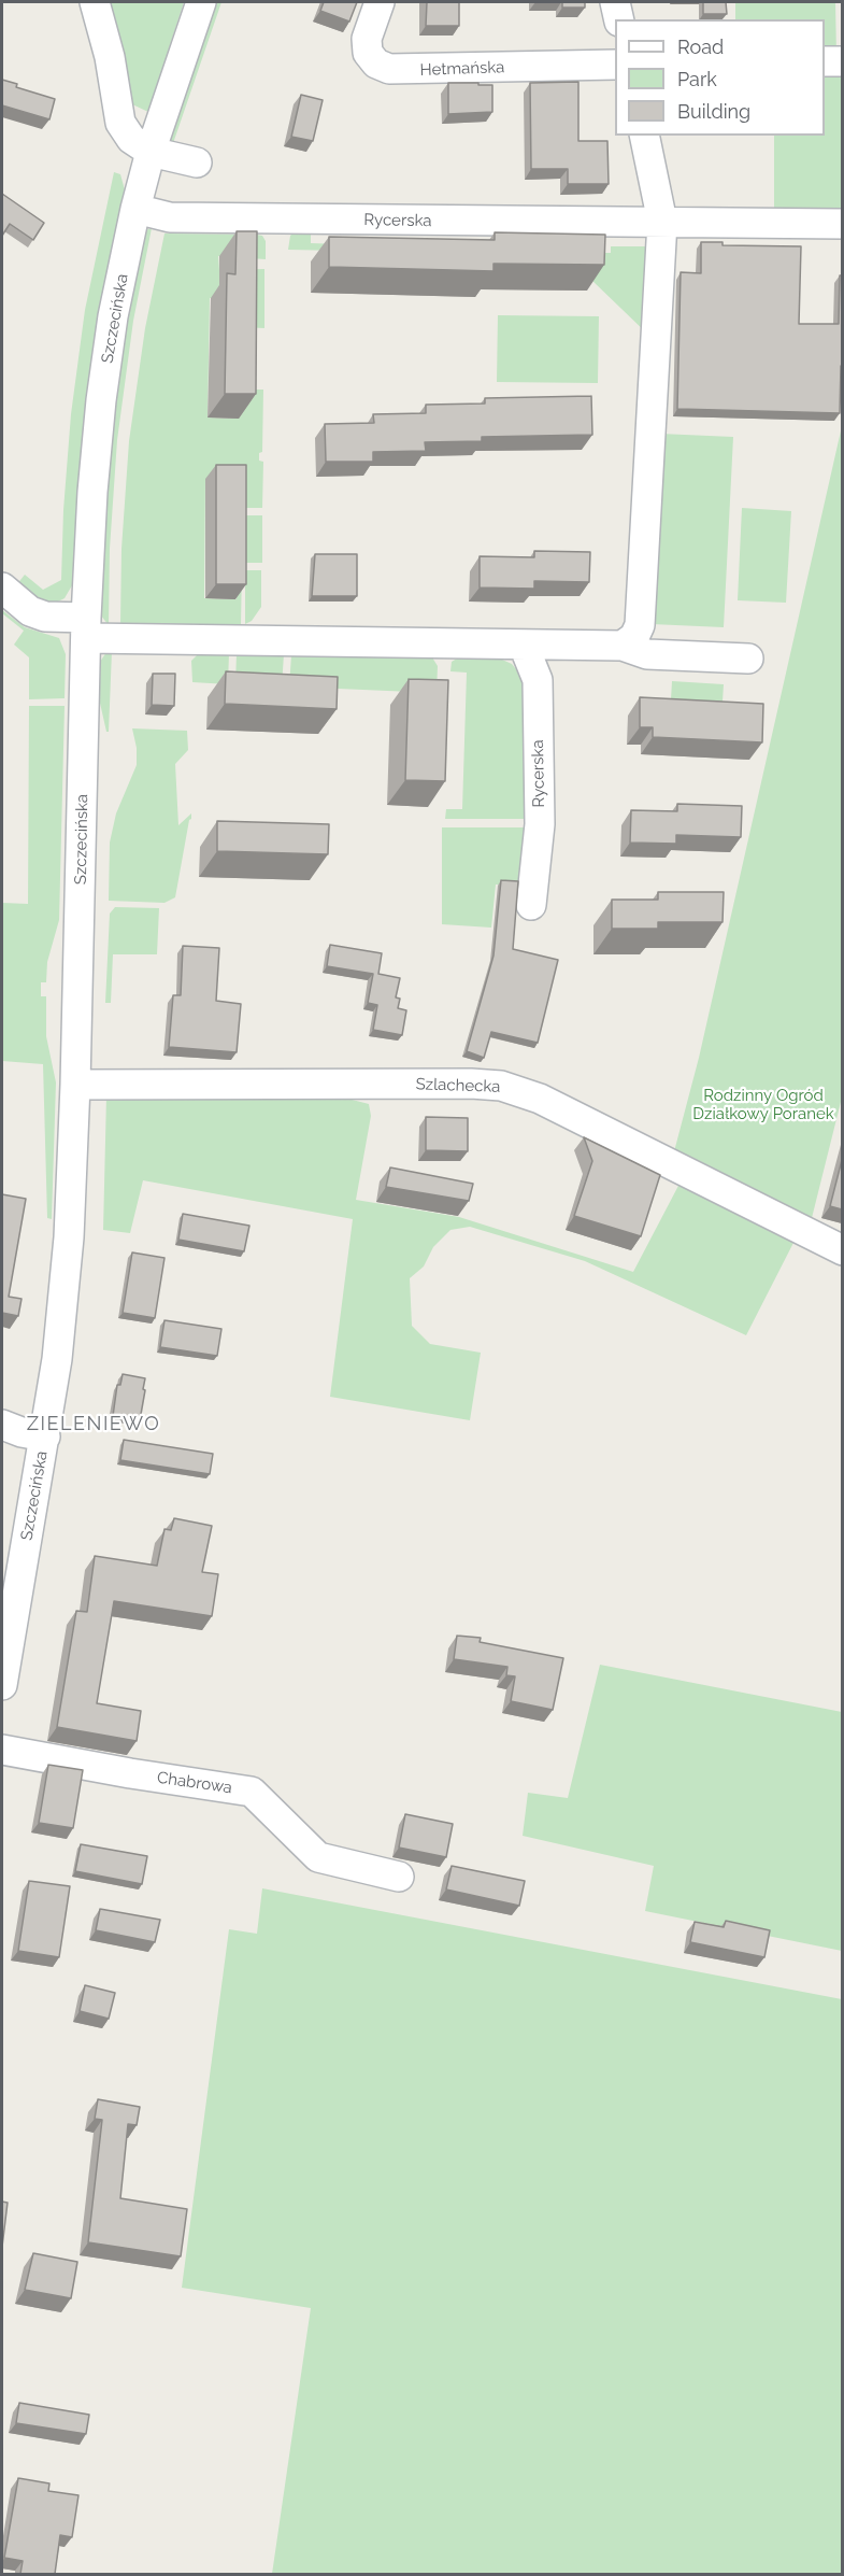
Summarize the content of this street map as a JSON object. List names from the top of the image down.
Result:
{
  "streets": {
    "street": [
      "Hetmańska",
      "Rycerska",
      "Szczecińska",
      "Szlachecka",
      "Chabrowa"
    ]
  },
  "crossings": [
    ["Rycerska", "Szczecińska"],
    ["Szczecińska", "Szlachecka"]
  ],
  "districts": ["ZIELENIEWO"],
  "parks": ["Rodzinny Ogród Działkowy Poranek"],
  "legend": ["Road", "Park", "Building"]
}
